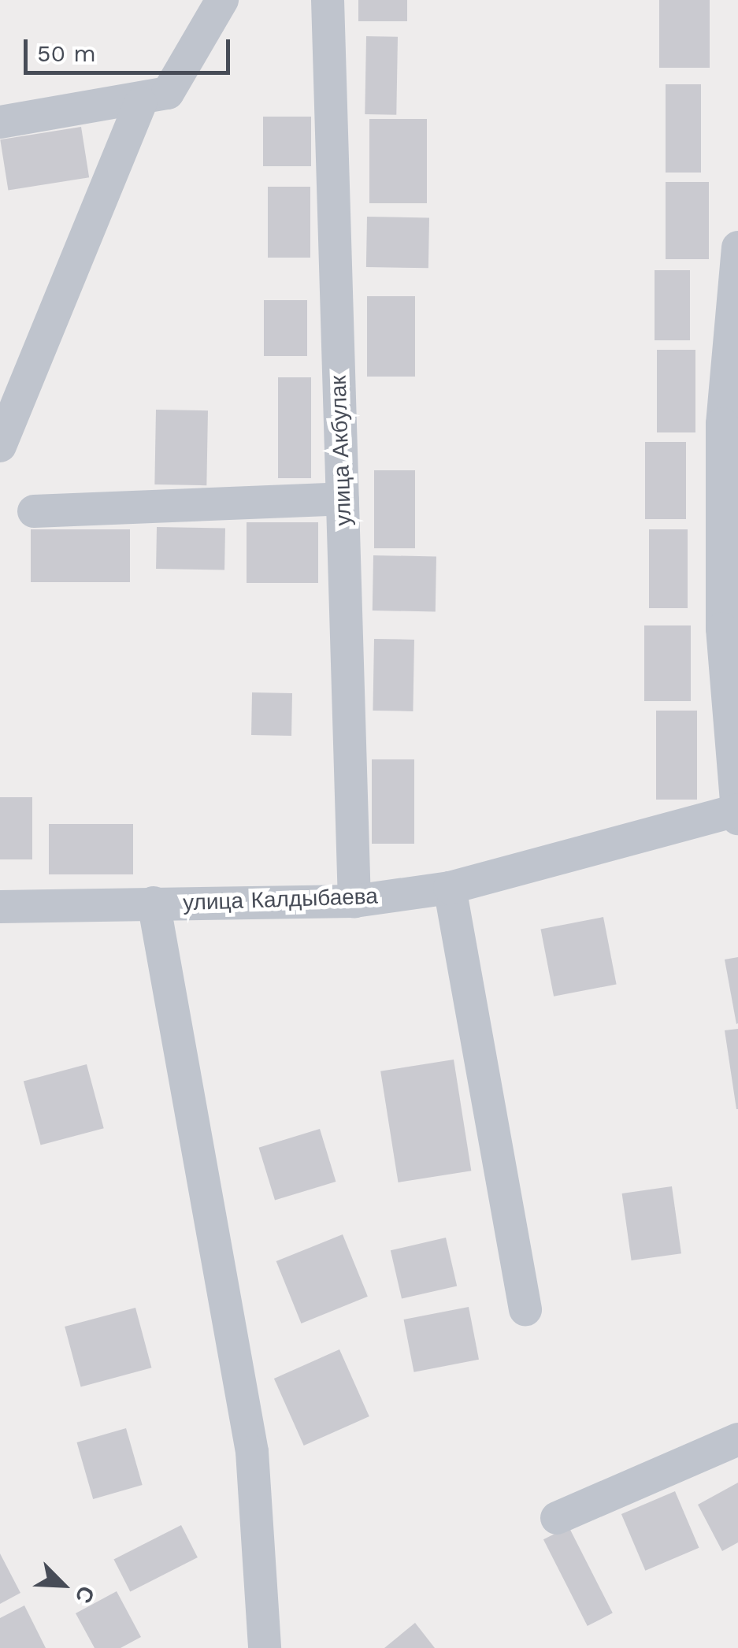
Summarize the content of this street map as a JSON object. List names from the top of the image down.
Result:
{
  "streets": {
    "street": ["улица Акбулак", "улица Калдыбаева"]
  },
  "crossings": [
    ["улица Акбулак", "улица Калдыбаева"]
  ],
  "scale_bar": "50 m",
  "north": "bottom right"
}
